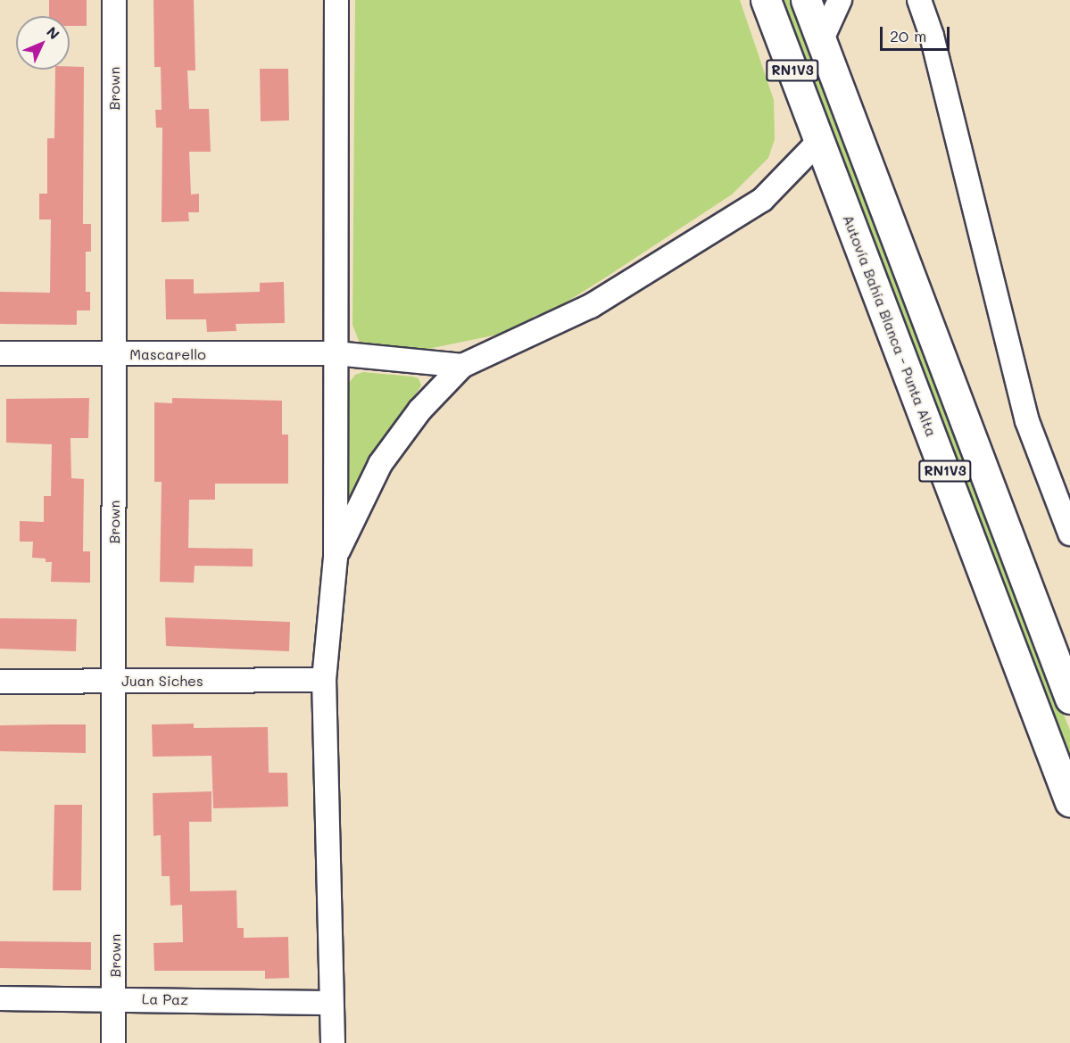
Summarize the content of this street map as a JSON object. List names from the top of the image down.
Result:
{
  "streets": {
    "main road": ["RN1V3", "Autovía Bahía Blanca - Punta Alta"],
    "street": [
      "Brown",
      "Mascarello",
      "Juan Siches",
      "La Paz"
    ]
  },
  "crossings": [
    ["Brown", "Mascarello"],
    ["Brown", "Juan Siches"],
    ["Brown", "La Paz"]
  ],
  "scale_bar": "20 m",
  "north": "top right"
}
